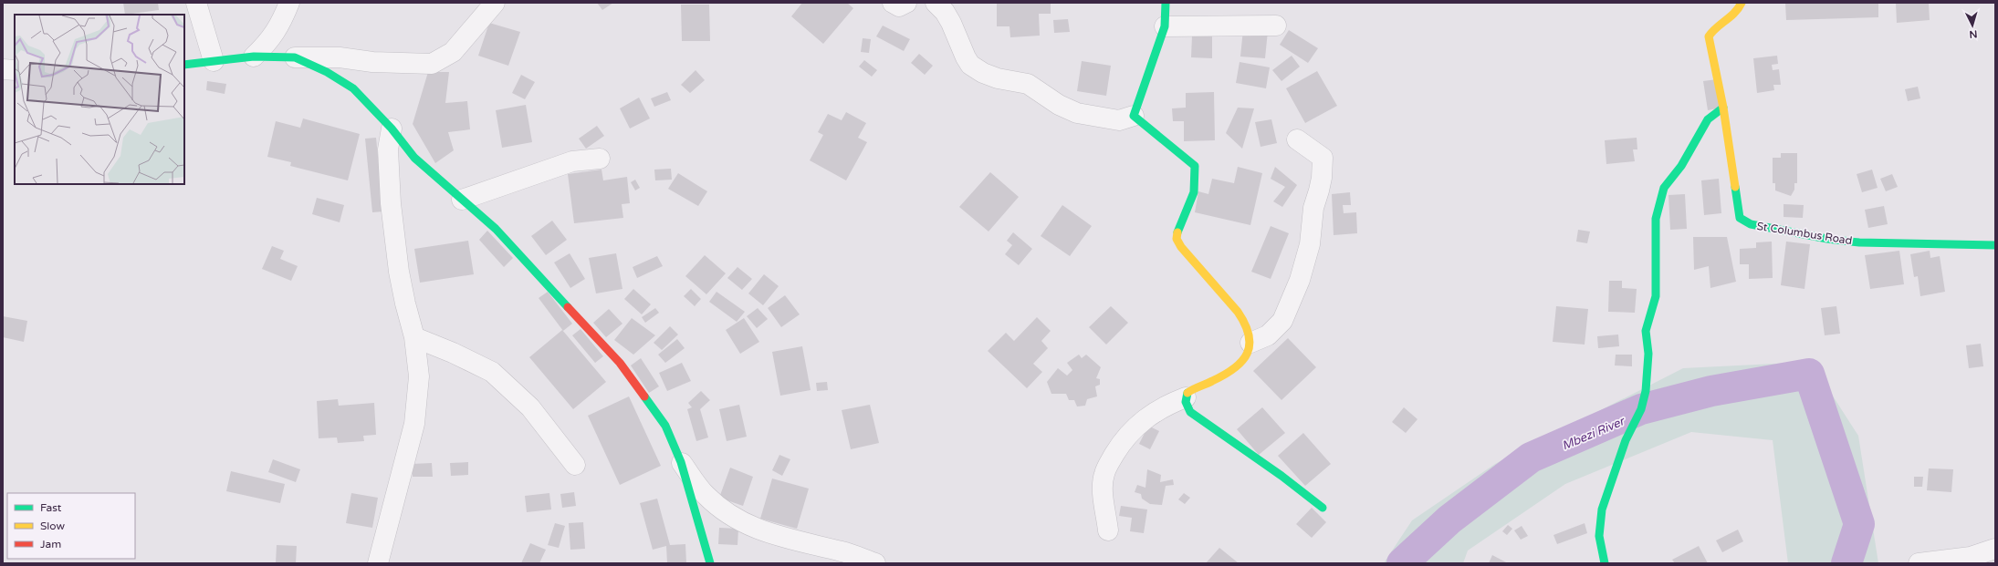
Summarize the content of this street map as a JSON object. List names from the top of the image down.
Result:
{
  "streets": {
    "street": ["St Columbus Road"]
  },
  "water": ["Mbezi River"],
  "legend": ["Fast", "Slow", "Jam"],
  "north": "bottom"
}
